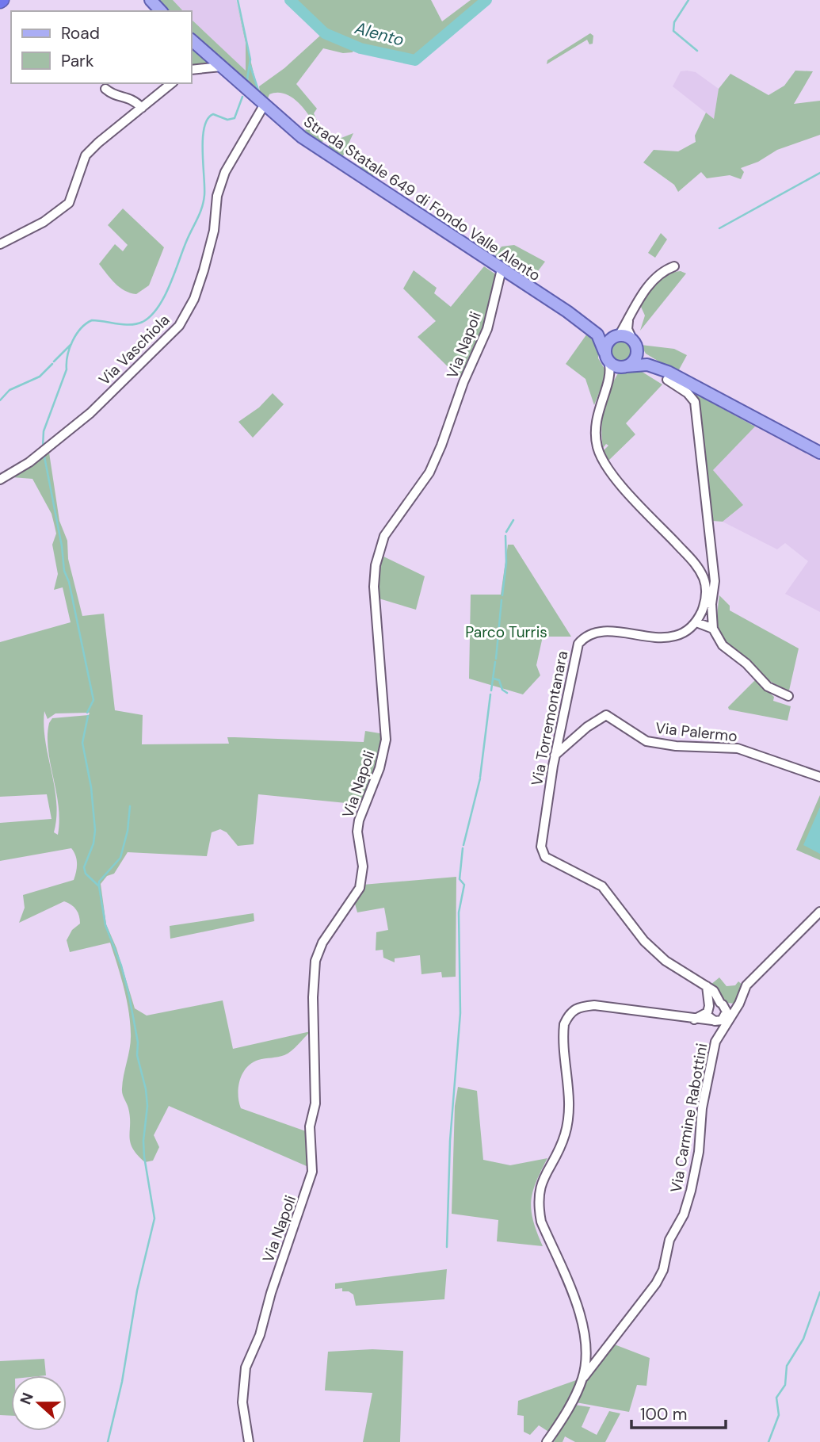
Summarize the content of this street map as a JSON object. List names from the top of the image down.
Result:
{
  "streets": {
    "main road": ["Strada Statale 649 di Fondo Valle Alento"],
    "street": [
      "Via Napoli",
      "Via Vaschiola",
      "Via Torremontanara",
      "Via Palermo",
      "Via Carmine Rabottini"
    ]
  },
  "crossings": [
    ["Strada Statale 649 di Fondo Valle Alento", "Via Napoli"],
    ["Strada Statale 649 di Fondo Valle Alento", "Via Vaschiola"],
    ["Via Torremontanara", "Via Palermo"]
  ],
  "water": ["Alento"],
  "parks": ["Parco Turris"],
  "legend": ["Road", "Park"],
  "scale_bar": "100 m",
  "north": "left"
}
